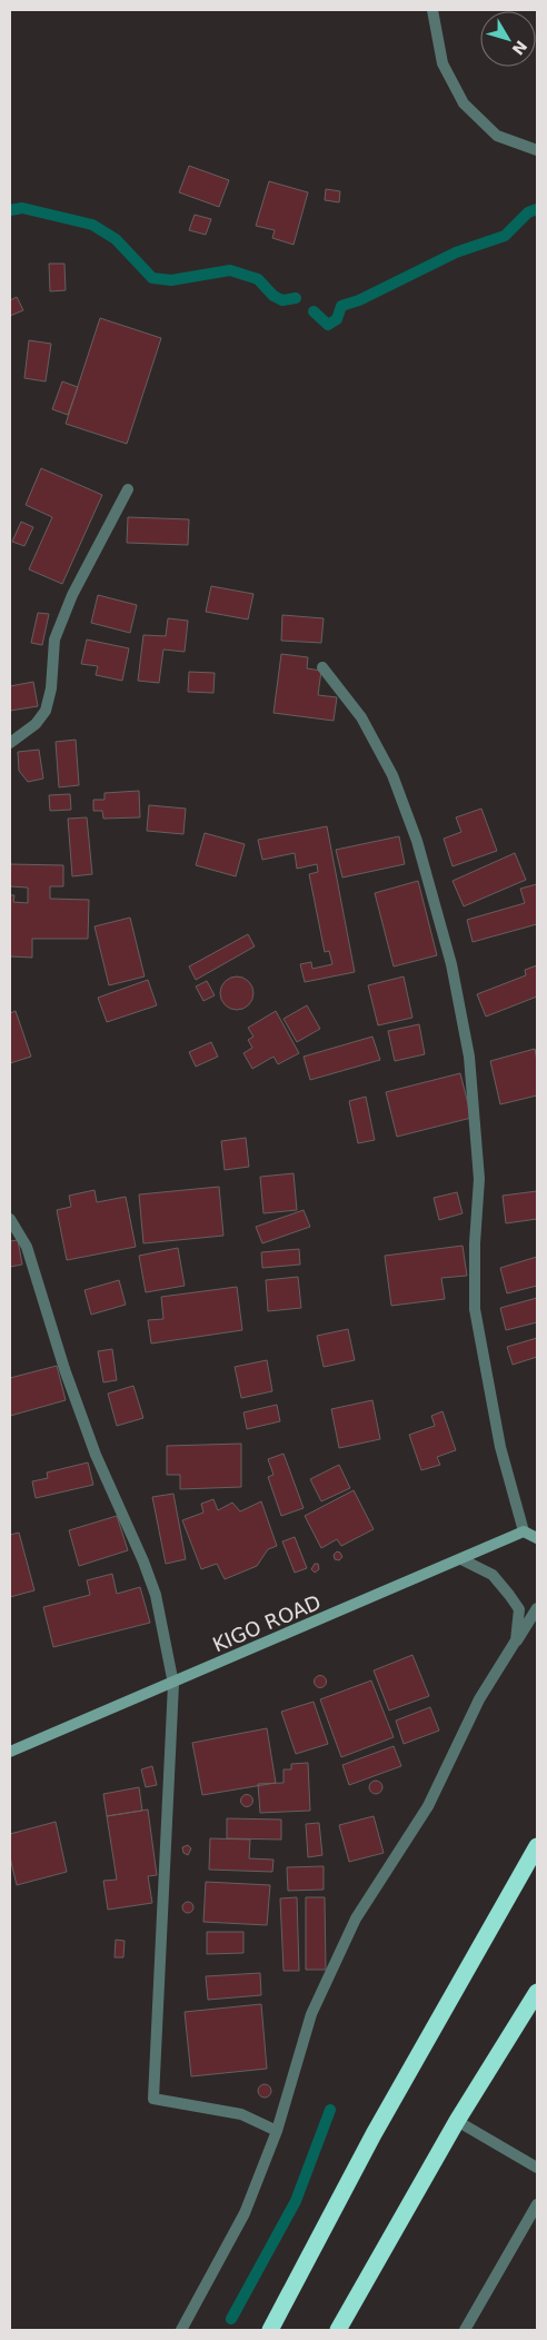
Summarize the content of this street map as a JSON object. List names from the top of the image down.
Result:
{
  "streets": {
    "street": ["KIGO ROAD"]
  },
  "north": "bottom right"
}
